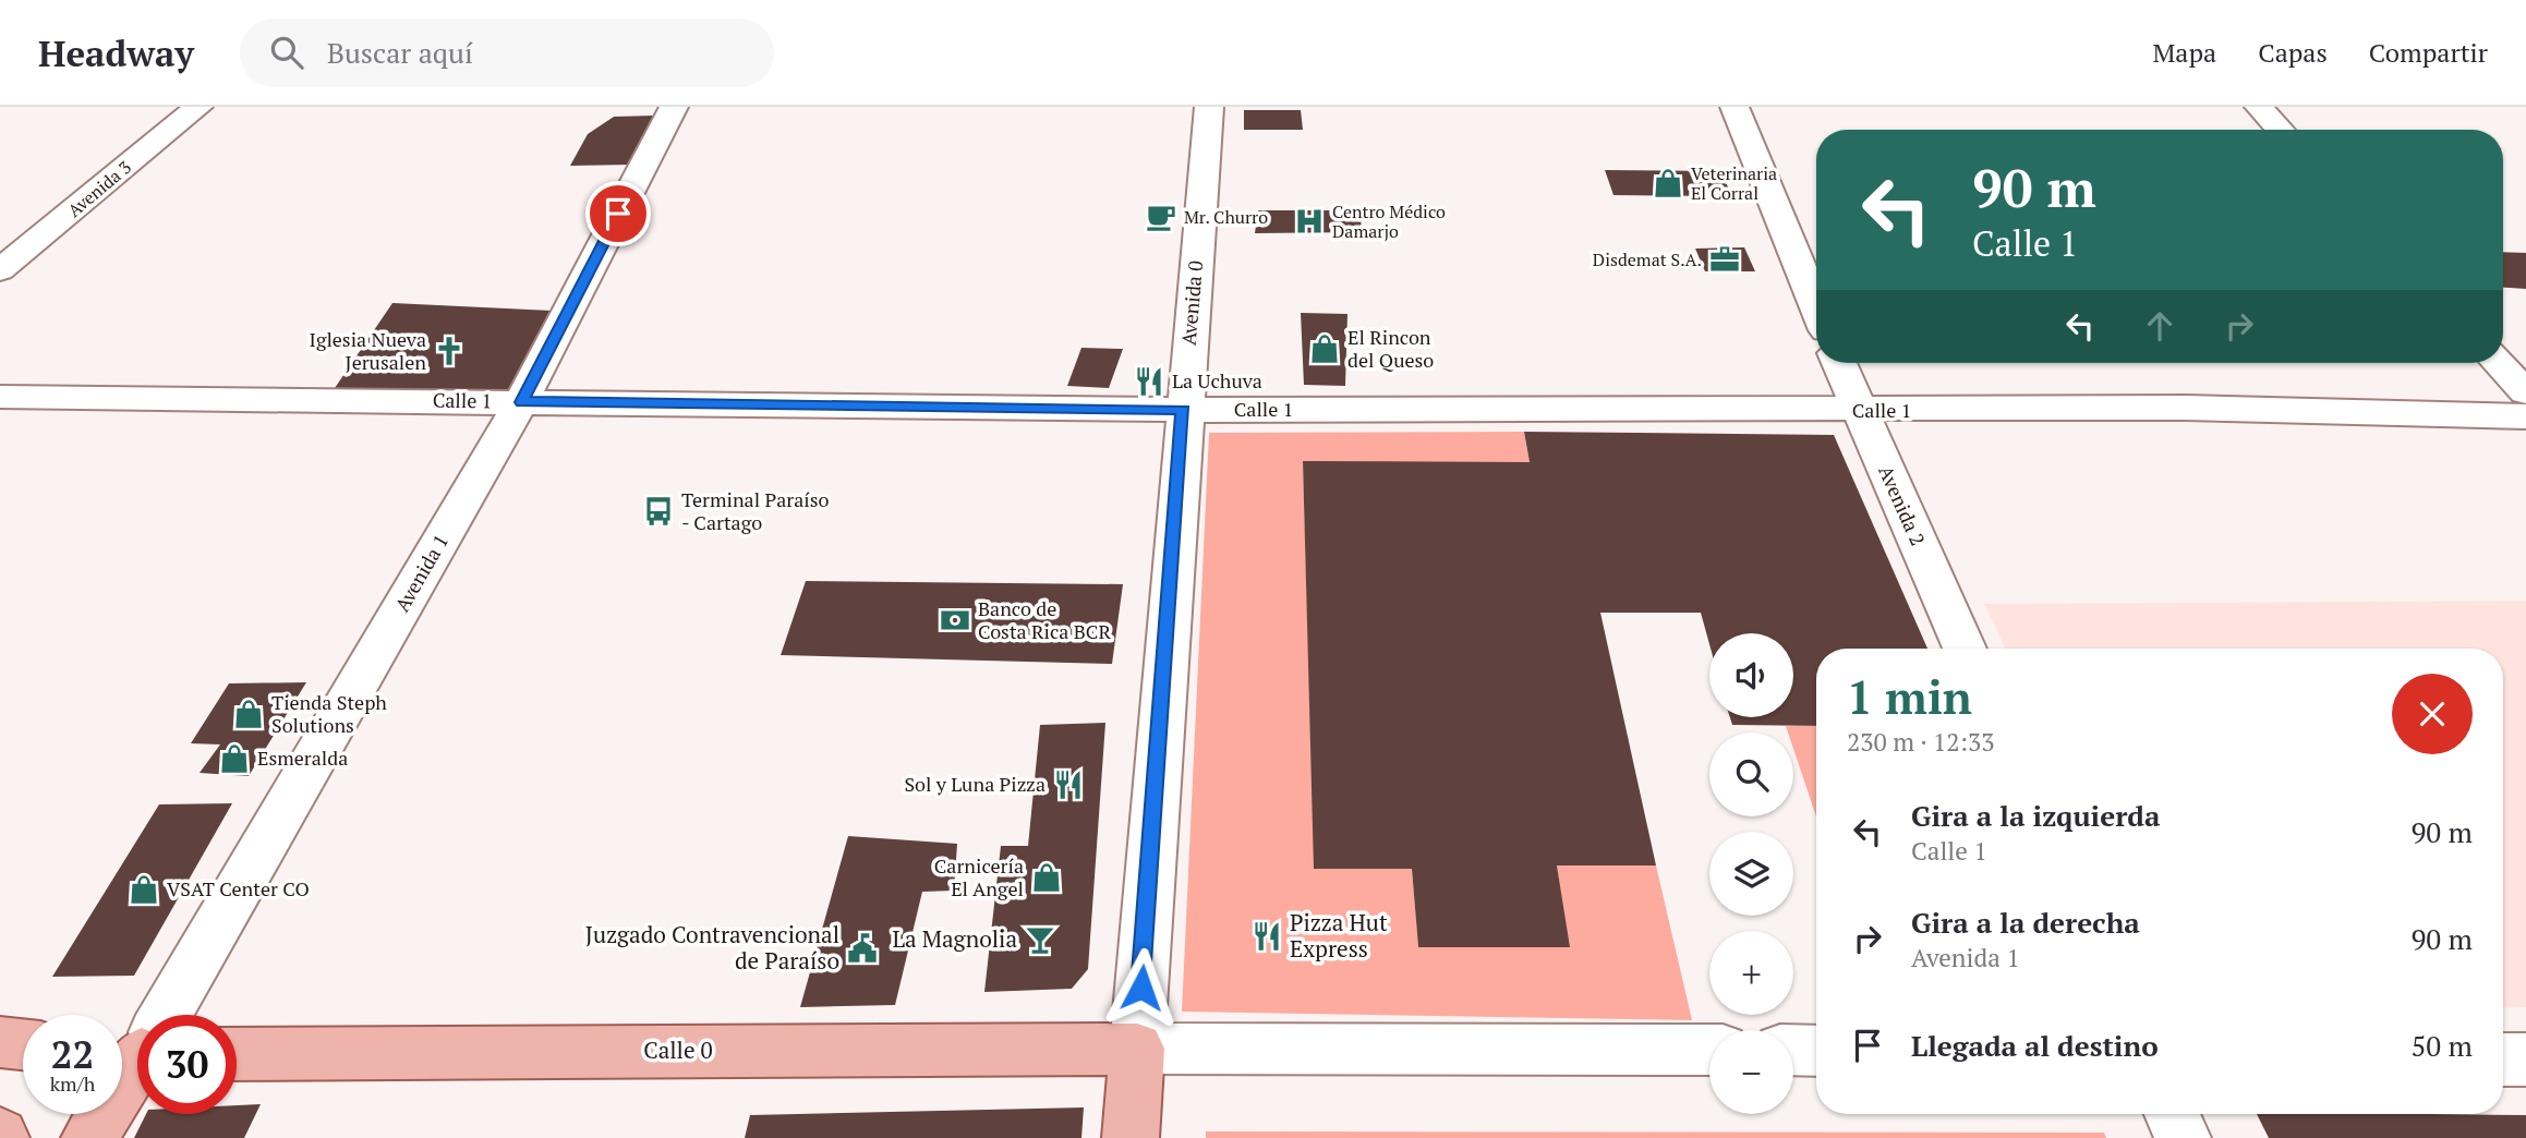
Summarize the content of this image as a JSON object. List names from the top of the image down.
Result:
{
  "streets": {
    "main road": ["Avenida 0", "Avenida 1", "Calle 0"],
    "street": ["Avenida 3", "Calle 1", "Avenida 2"]
  },
  "crossings": [
    ["Avenida 0", "Calle 1"],
    ["Avenida 0", "Calle 0"],
    ["Calle 1", "Avenida 2"],
    ["Calle 1", "Avenida 1"]
  ],
  "places": {
    "shop": [
      "Veterinaria El Corral",
      "El Rincon del Queso",
      "Tienda Steph Solutions",
      "Esmeralda",
      "Carnicería El Angel",
      "VSAT Center CO"
    ],
    "cafe": ["Mr. Churro"],
    "hospital": ["Centro Médico Damarjo"],
    "office": ["Disdemat S.A."],
    "church": ["Iglesia Nueva Jerusalen"],
    "restaurant": ["La Uchuva", "Sol y Luna Pizza", "Pizza Hut Express"],
    "bus stop": ["Terminal Paraíso - Cartago"],
    "bank": ["Banco de Costa Rica BCR"],
    "bar": ["La Magnolia"],
    "public building": ["Juzgado Contravencional de Paraíso"]
  },
  "page": {
    "header": "Headway",
    "search": "Buscar aquí",
    "nav": ["Mapa", "Capas", "Compartir"],
    "turn": ["90 m", "Calle 1"],
    "map_buttons": ["+", "−"],
    "heading": ["1 min", "230 m · 12:33"],
    "list": [
      {
        "name": "Gira a la izquierda",
        "note": "Calle 1",
        "value": "90 m"
      },
      {
        "name": "Gira a la derecha",
        "note": "Avenida 1",
        "value": "90 m"
      },
      {
        "name": "Llegada al destino",
        "value": "50 m"
      }
    ],
    "speed": "22 km/h",
    "limit": "30"
  }
}
